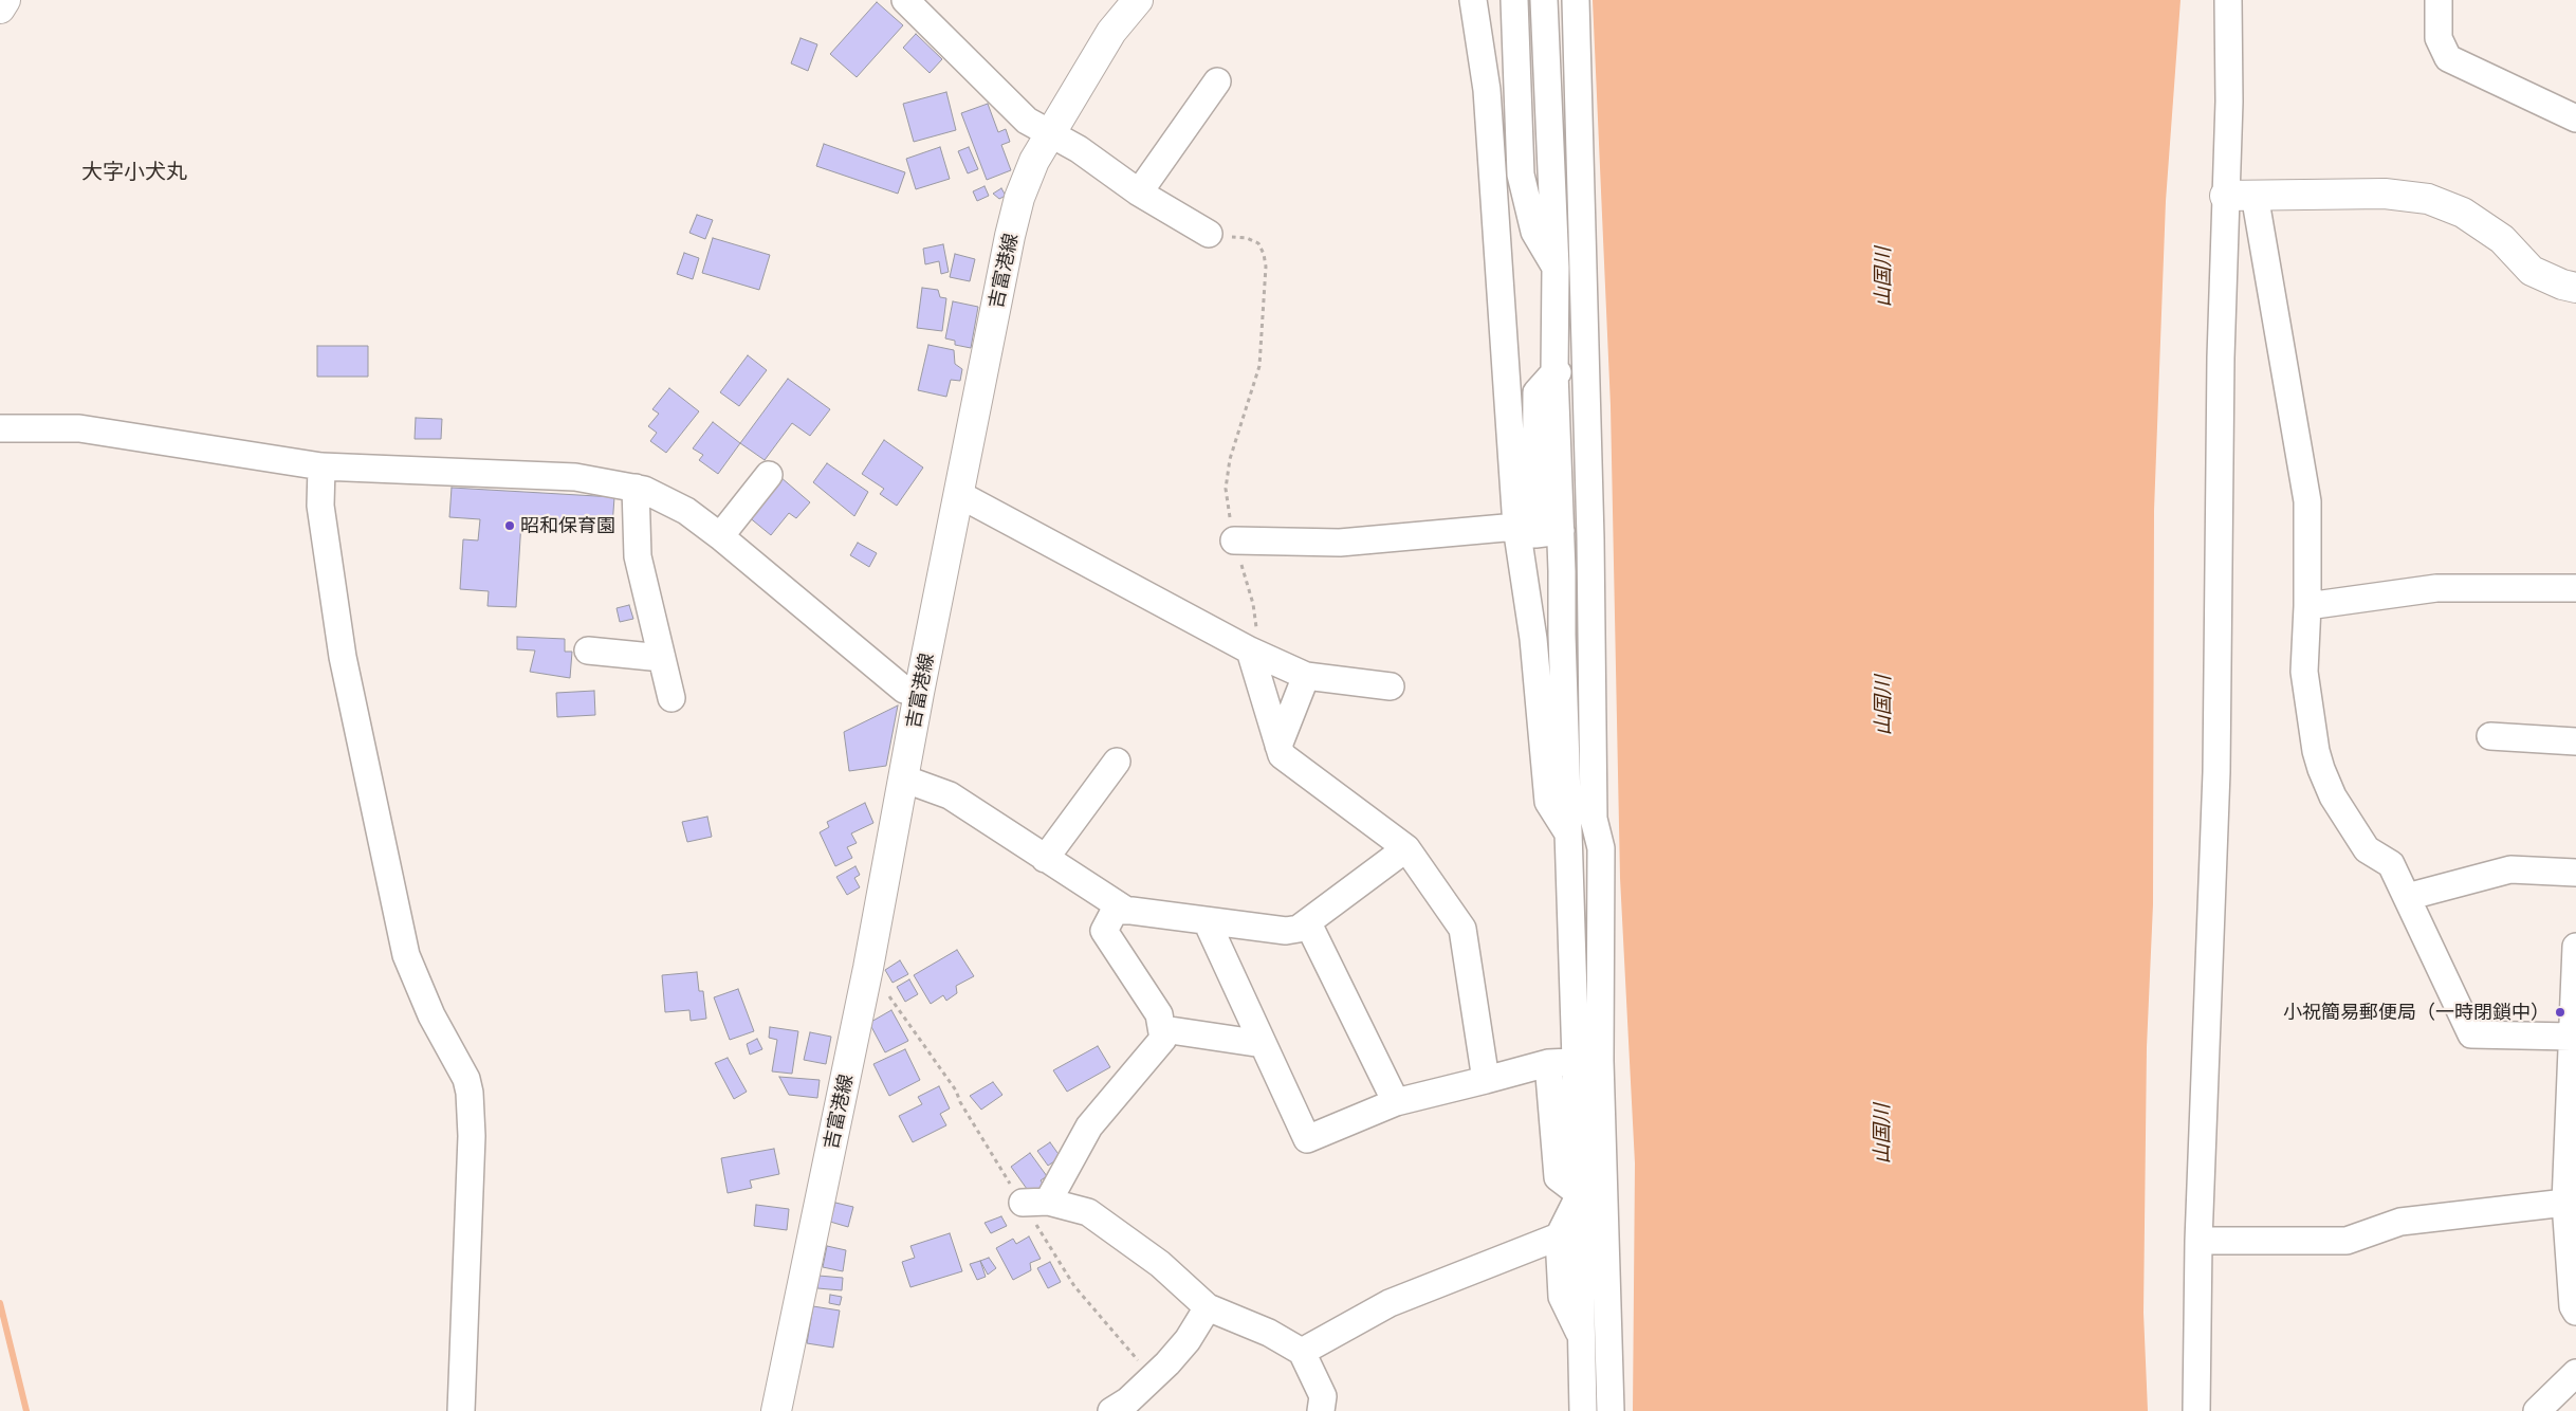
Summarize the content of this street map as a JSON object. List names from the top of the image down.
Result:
{
  "streets": {
    "main road": ["吉富港線"]
  },
  "districts": ["大字小犬丸"],
  "water": ["山国川"],
  "places": ["昭和保育園", "小祝簡易郵便局（一時閉鎖中）"]
}
